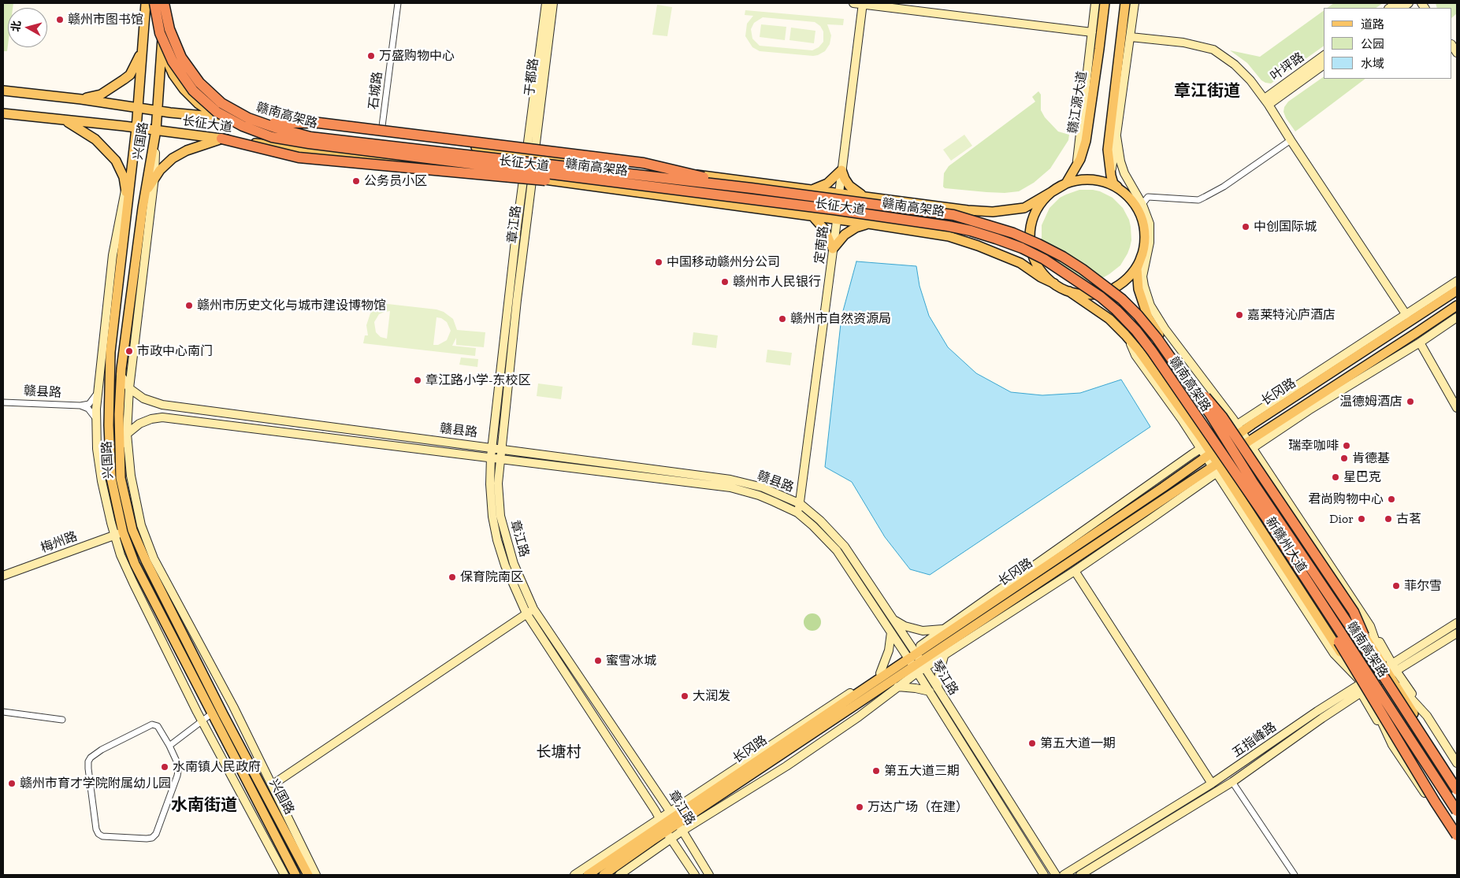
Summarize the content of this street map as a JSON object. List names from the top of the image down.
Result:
{
  "streets": {
    "highway": ["赣南高架路"],
    "main road": [
      "赣江源大道",
      "长征大道",
      "兴国路",
      "长冈路",
      "新赣州大道"
    ],
    "street": [
      "叶坪路",
      "于都路",
      "石城路",
      "章江路",
      "定南路",
      "赣县路",
      "梅州路",
      "琴江路",
      "五指峰路"
    ]
  },
  "crossings": [
    ["于都路", "长征大道"],
    ["于都路", "章江路"],
    ["石城路", "长征大道"],
    ["赣江源大道", "长征大道"],
    ["赣江源大道", "新赣州大道"],
    ["赣南高架路", "兴国路"],
    ["赣南高架路", "新赣州大道"],
    ["长征大道", "兴国路"],
    ["长征大道", "章江路"],
    ["长征大道", "定南路"],
    ["长征大道", "新赣州大道"],
    ["兴国路", "赣县路"],
    ["兴国路", "梅州路"],
    ["章江路", "赣县路"],
    ["章江路", "长冈路"],
    ["定南路", "赣县路"],
    ["定南路", "琴江路"],
    ["赣县路", "琴江路"],
    ["长冈路", "新赣州大道"],
    ["长冈路", "琴江路"],
    ["新赣州大道", "五指峰路"]
  ],
  "districts": ["章江街道", "长塘村", "水南街道"],
  "places": [
    "赣州市图书馆",
    "万盛购物中心",
    "公务员小区",
    "中创国际城",
    "中国移动赣州分公司",
    "赣州市人民银行",
    "赣州市历史文化与城市建设博物馆",
    "嘉莱特沁庐酒店",
    "赣州市自然资源局",
    "市政中心南门",
    "章江路小学-东校区",
    "温德姆酒店",
    "瑞幸咖啡",
    "肯德基",
    "星巴克",
    "君尚购物中心",
    "Dior",
    "古茗",
    "保育院南区",
    "菲尔雪",
    "蜜雪冰城",
    "大润发",
    "第五大道一期",
    "水南镇人民政府",
    "第五大道三期",
    "赣州市育才学院附属幼儿园",
    "万达广场（在建）"
  ],
  "legend": ["道路", "公园", "水域"],
  "north": "left"
}
